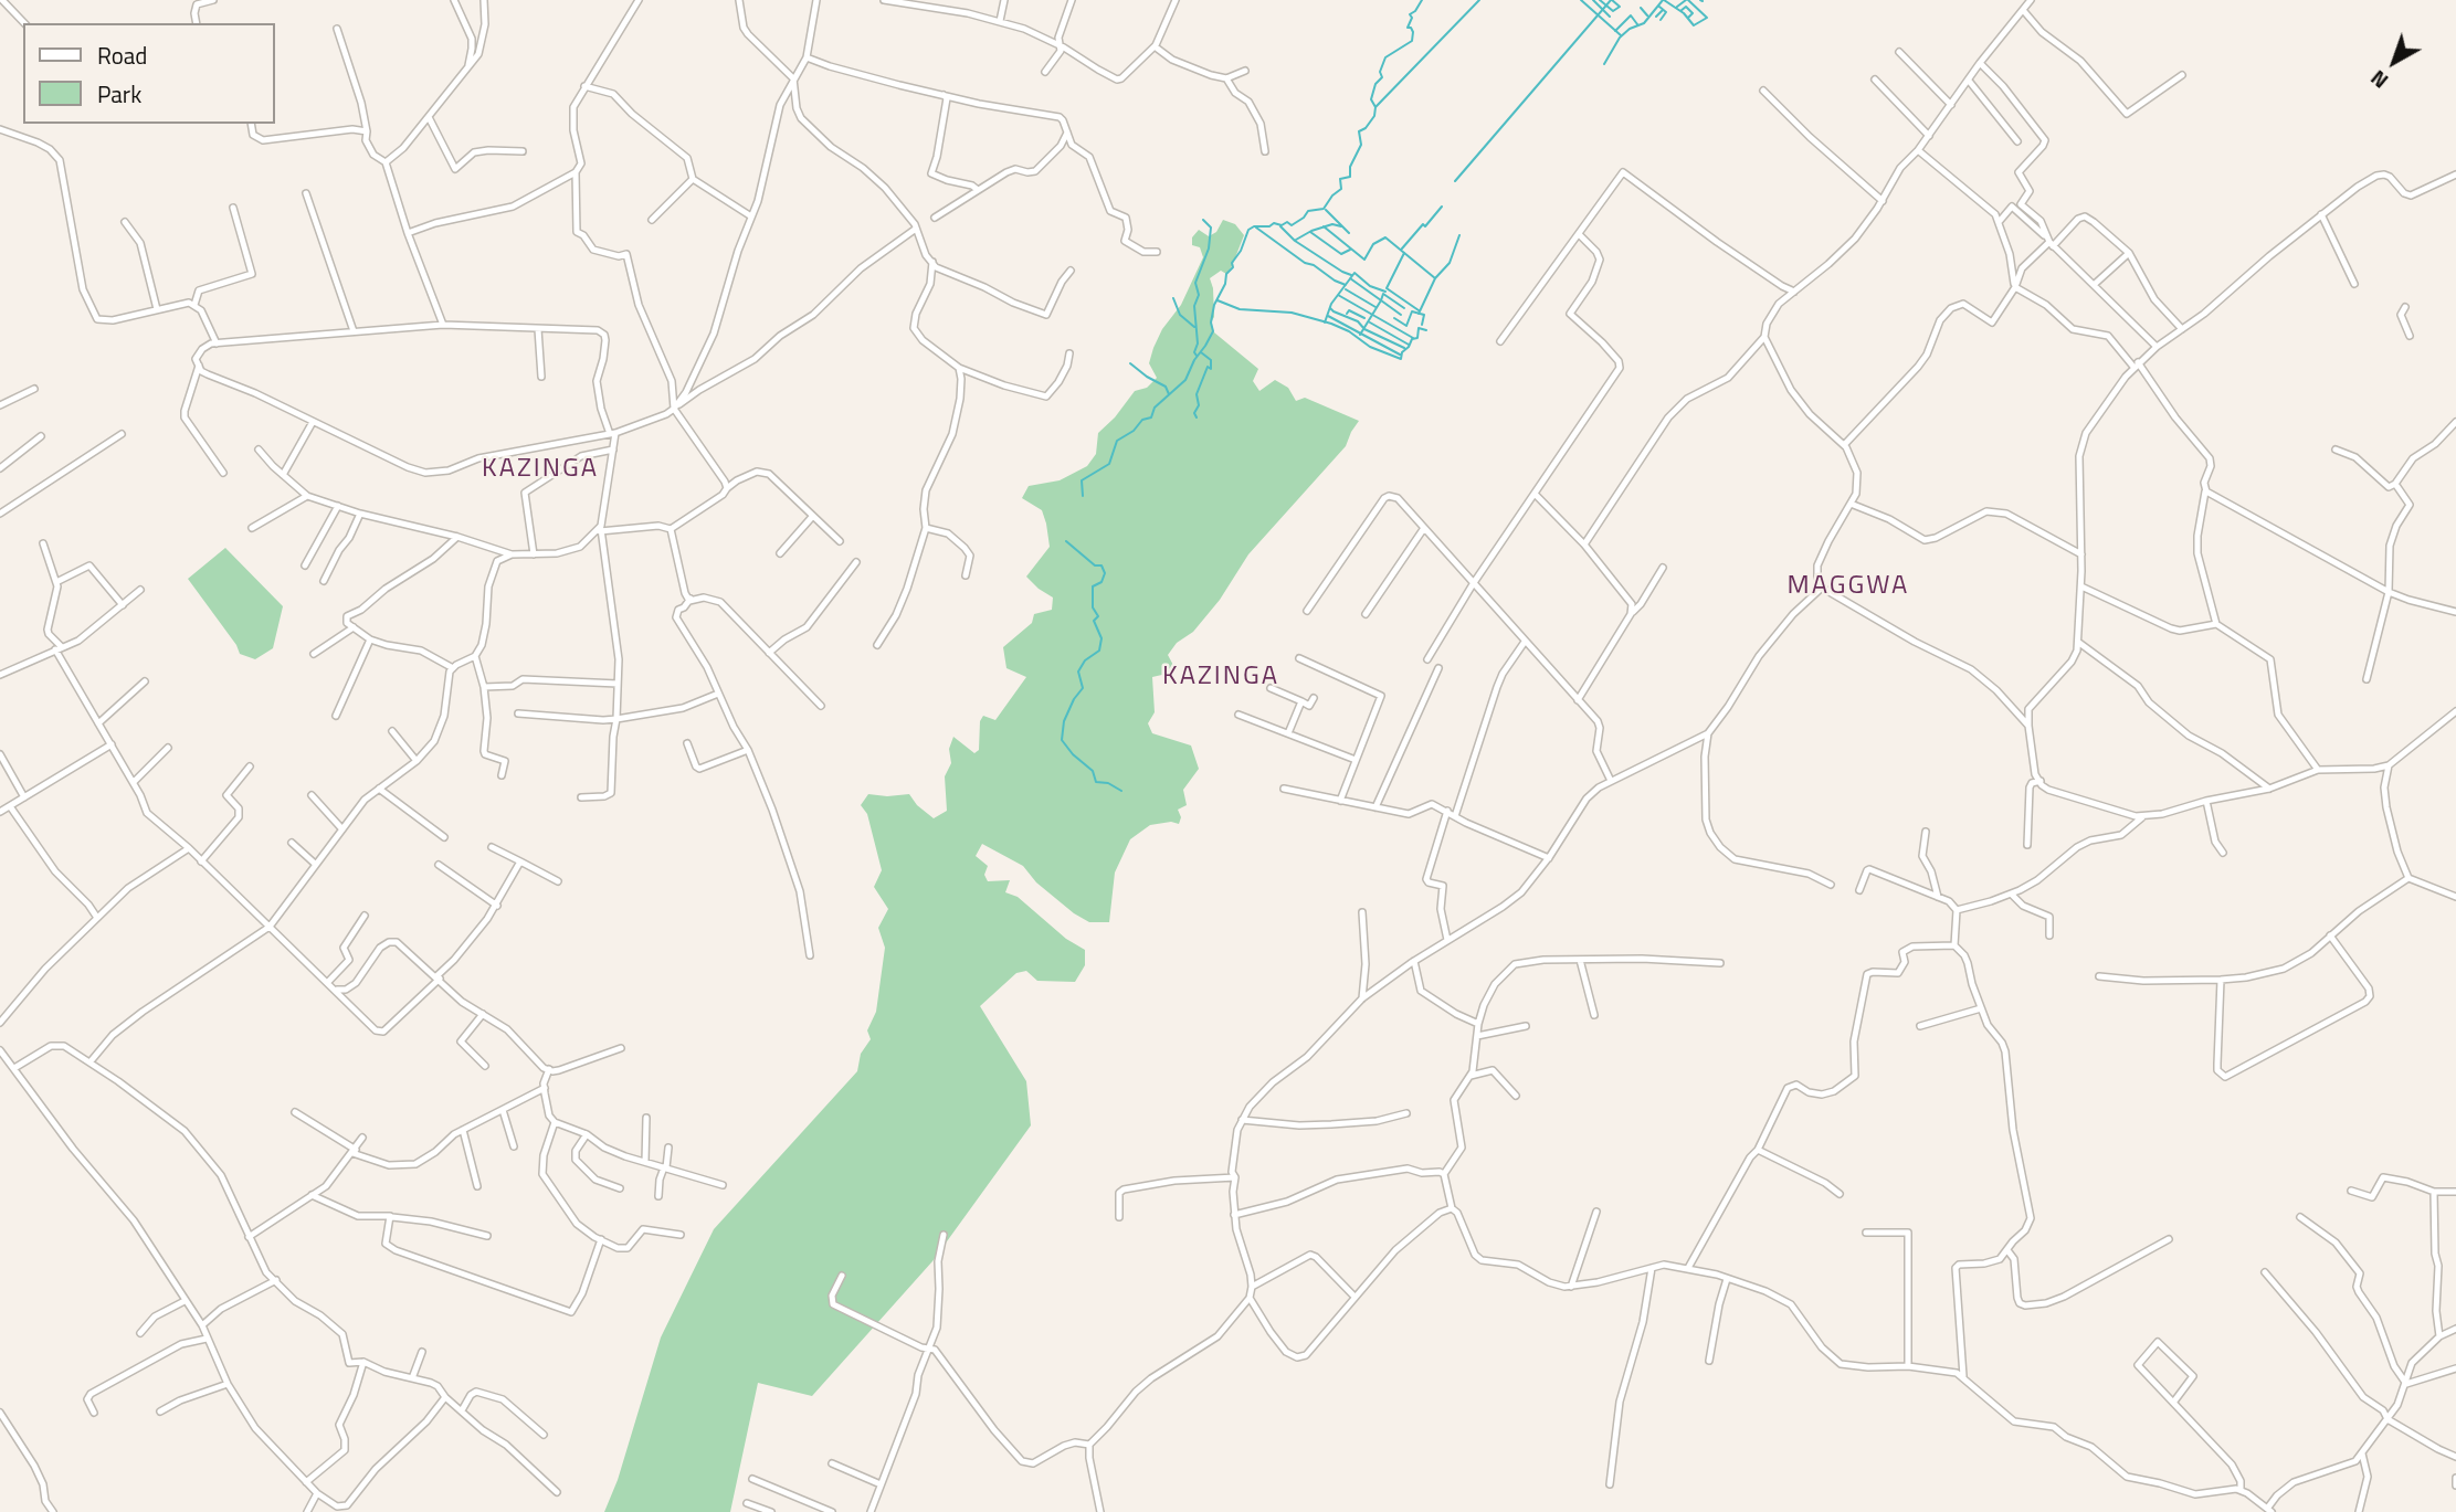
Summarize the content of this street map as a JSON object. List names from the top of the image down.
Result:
{
  "districts": ["KAZINGA", "MAGGWA", "KAZINGA"],
  "legend": ["Road", "Park"],
  "north": "bottom left"
}
